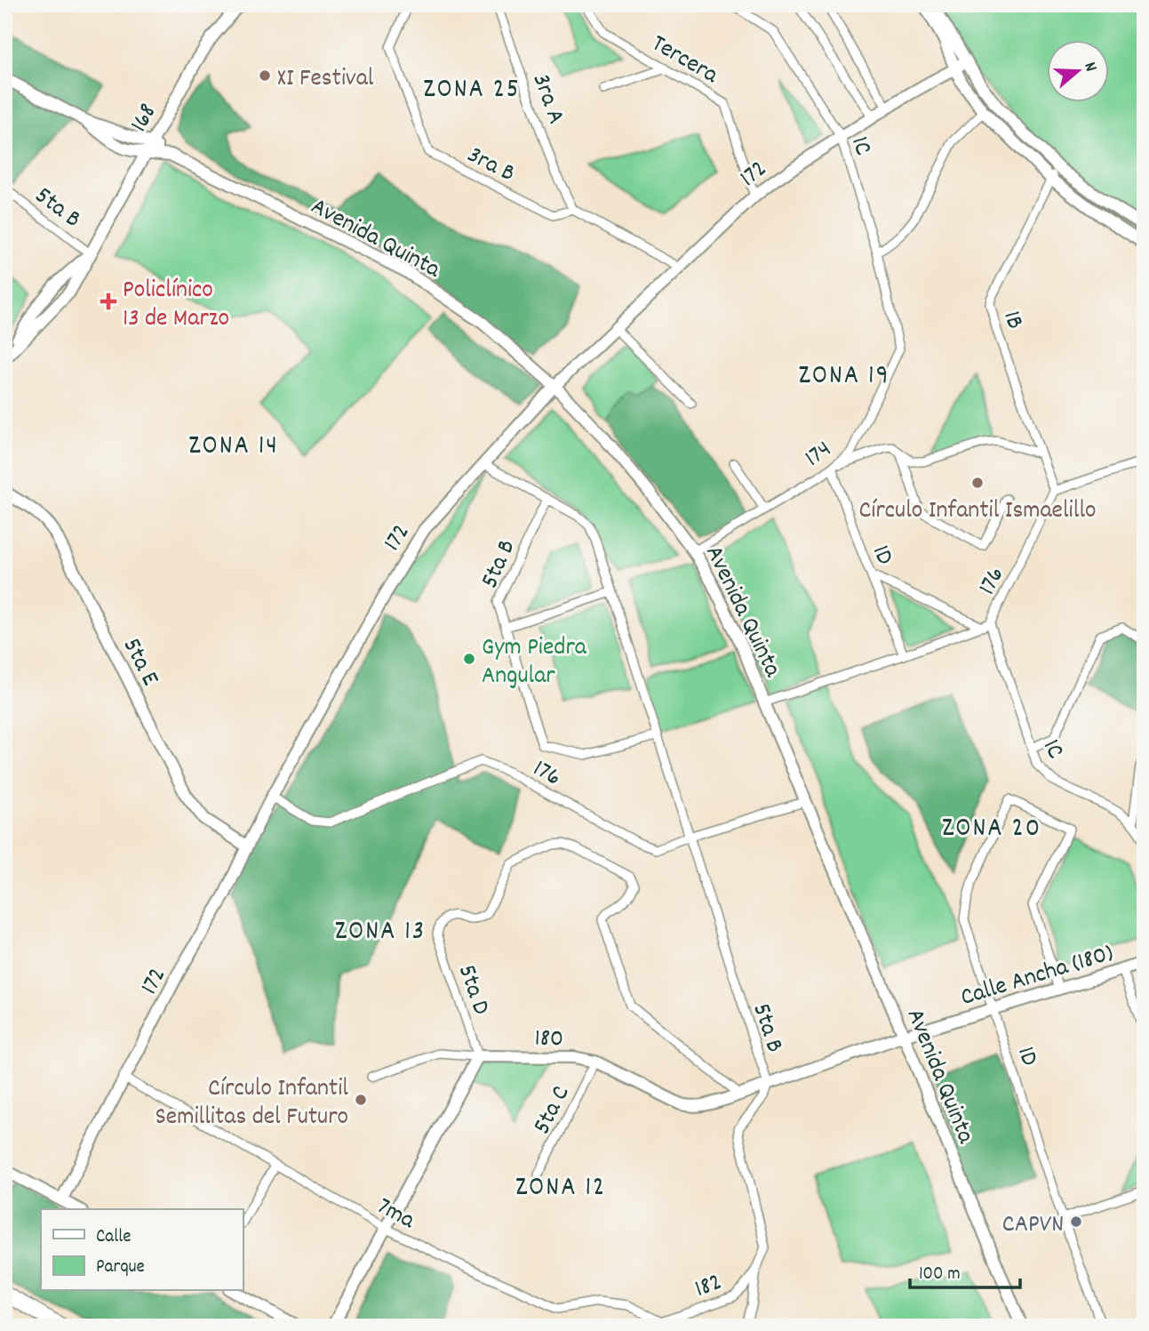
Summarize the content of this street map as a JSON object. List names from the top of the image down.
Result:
{
  "streets": {
    "street": [
      "Tercera",
      "3ra A",
      "168",
      "1C",
      "3ra B",
      "172",
      "5ta B",
      "Avenida Quinta",
      "1B",
      "174",
      "1D",
      "176",
      "5ta E",
      "Calle Ancha (180)",
      "5ta D",
      "180",
      "5ta C",
      "7ma",
      "182"
    ]
  },
  "crossings": [
    ["Tercera", "172"],
    ["3ra A", "3ra B"],
    ["168", "5ta B"],
    ["168", "Avenida Quinta"],
    ["1C", "172"],
    ["1C", "174"],
    ["1C", "176"],
    ["172", "5ta B"],
    ["172", "Avenida Quinta"],
    ["172", "176"],
    ["172", "5ta E"],
    ["172", "7ma"],
    ["5ta B", "176"],
    ["5ta B", "180"],
    ["5ta B", "182"],
    ["Avenida Quinta", "174"],
    ["Avenida Quinta", "176"],
    ["Avenida Quinta", "Calle Ancha (180)"],
    ["Avenida Quinta", "180"],
    ["1B", "176"],
    ["174", "1D"],
    ["1D", "176"],
    ["1D", "Calle Ancha (180)"],
    ["Calle Ancha (180)", "180"],
    ["5ta D", "180"],
    ["180", "5ta C"],
    ["7ma", "182"]
  ],
  "districts": [
    "ZONA 25",
    "ZONA 19",
    "ZONA 14",
    "ZONA 20",
    "ZONA 13",
    "ZONA 12"
  ],
  "places": {
    "other": [
      "XI Festival",
      "Círculo Infantil Ismaelillo",
      "Gym Piedra Angular",
      "Círculo Infantil Semillitas del Futuro",
      "CAPVN"
    ],
    "health": ["Policlínico 13 de Marzo"]
  },
  "legend": ["Calle", "Parque"],
  "scale_bar": "100 m",
  "north": "right"
}
